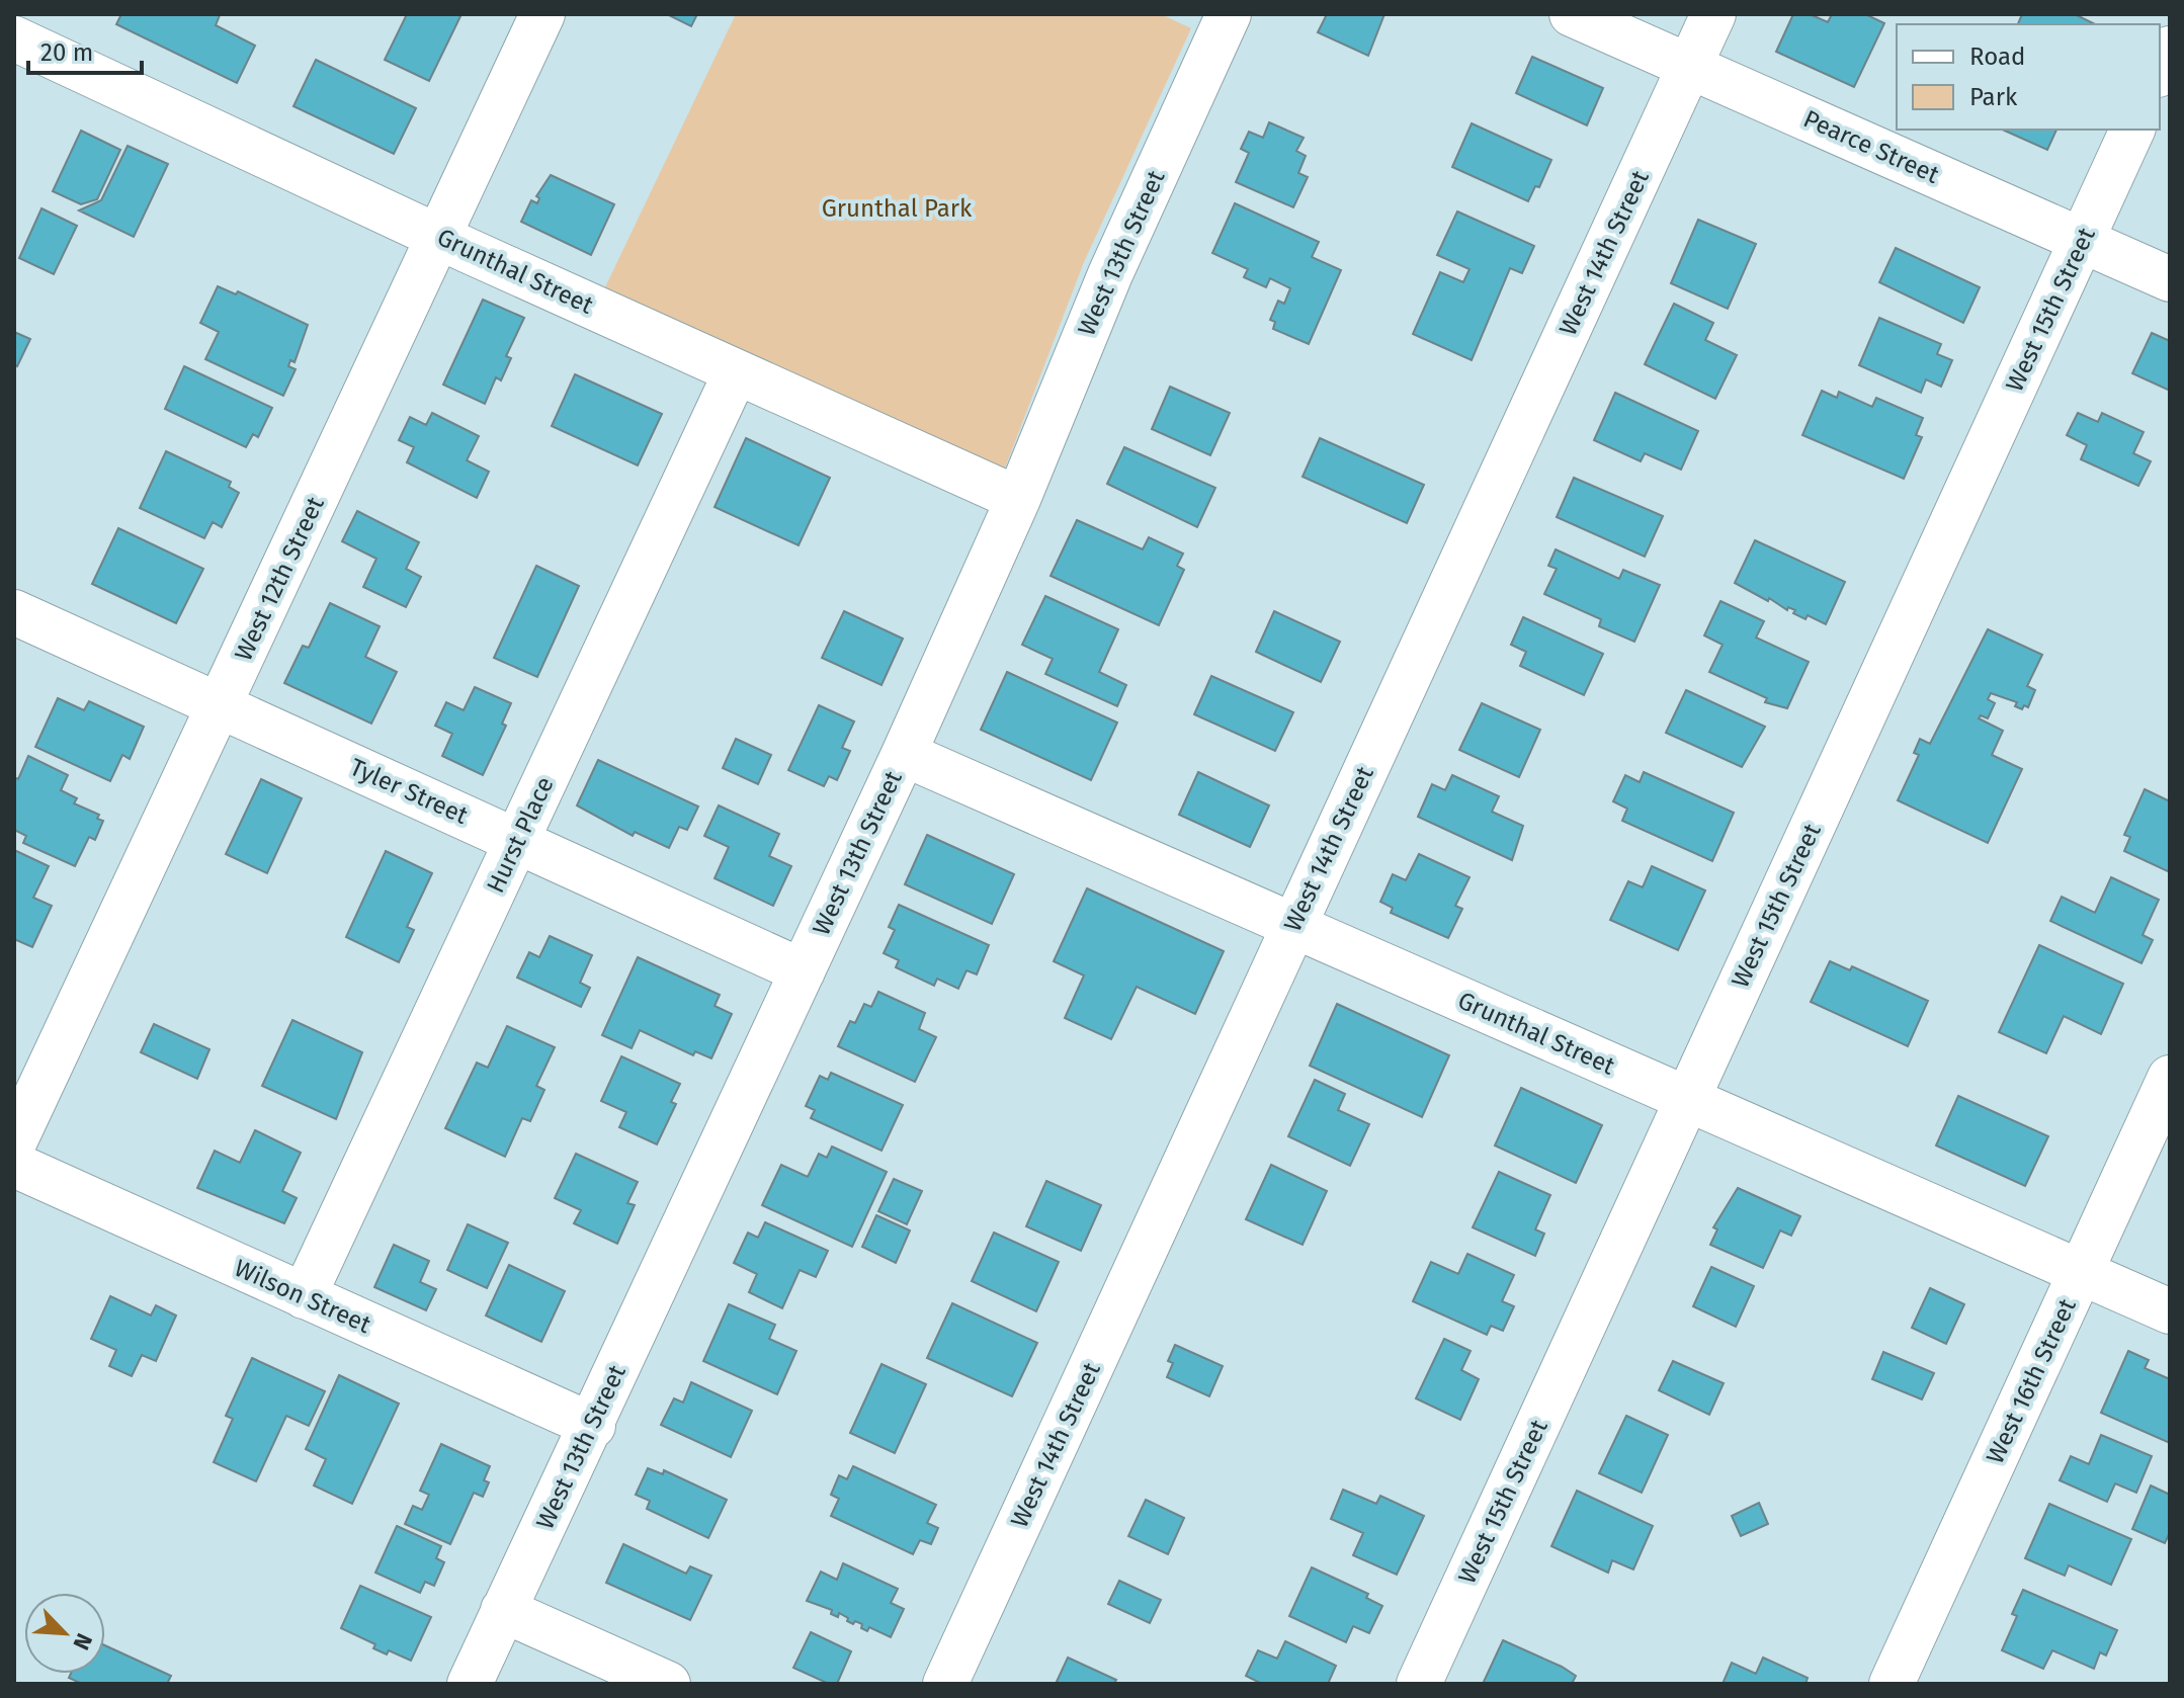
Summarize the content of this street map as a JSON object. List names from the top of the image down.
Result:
{
  "streets": {
    "street": [
      "Pearce Street",
      "West 13th Street",
      "West 14th Street",
      "Grunthal Street",
      "West 15th Street",
      "West 12th Street",
      "Tyler Street",
      "Hurst Place",
      "Wilson Street",
      "West 16th Street"
    ]
  },
  "crossings": [
    ["Pearce Street", "West 14th Street"],
    ["Pearce Street", "West 15th Street"],
    ["West 13th Street", "Grunthal Street"],
    ["West 13th Street", "Tyler Street"],
    ["West 13th Street", "Wilson Street"],
    ["West 14th Street", "Grunthal Street"],
    ["Grunthal Street", "West 15th Street"],
    ["Grunthal Street", "West 12th Street"],
    ["Grunthal Street", "Hurst Place"],
    ["Grunthal Street", "West 16th Street"],
    ["West 12th Street", "Tyler Street"],
    ["Tyler Street", "Hurst Place"],
    ["Hurst Place", "Wilson Street"]
  ],
  "parks": ["Grunthal Park"],
  "legend": ["Road", "Park"],
  "scale_bar": "20 m",
  "north": "bottom right"
}
